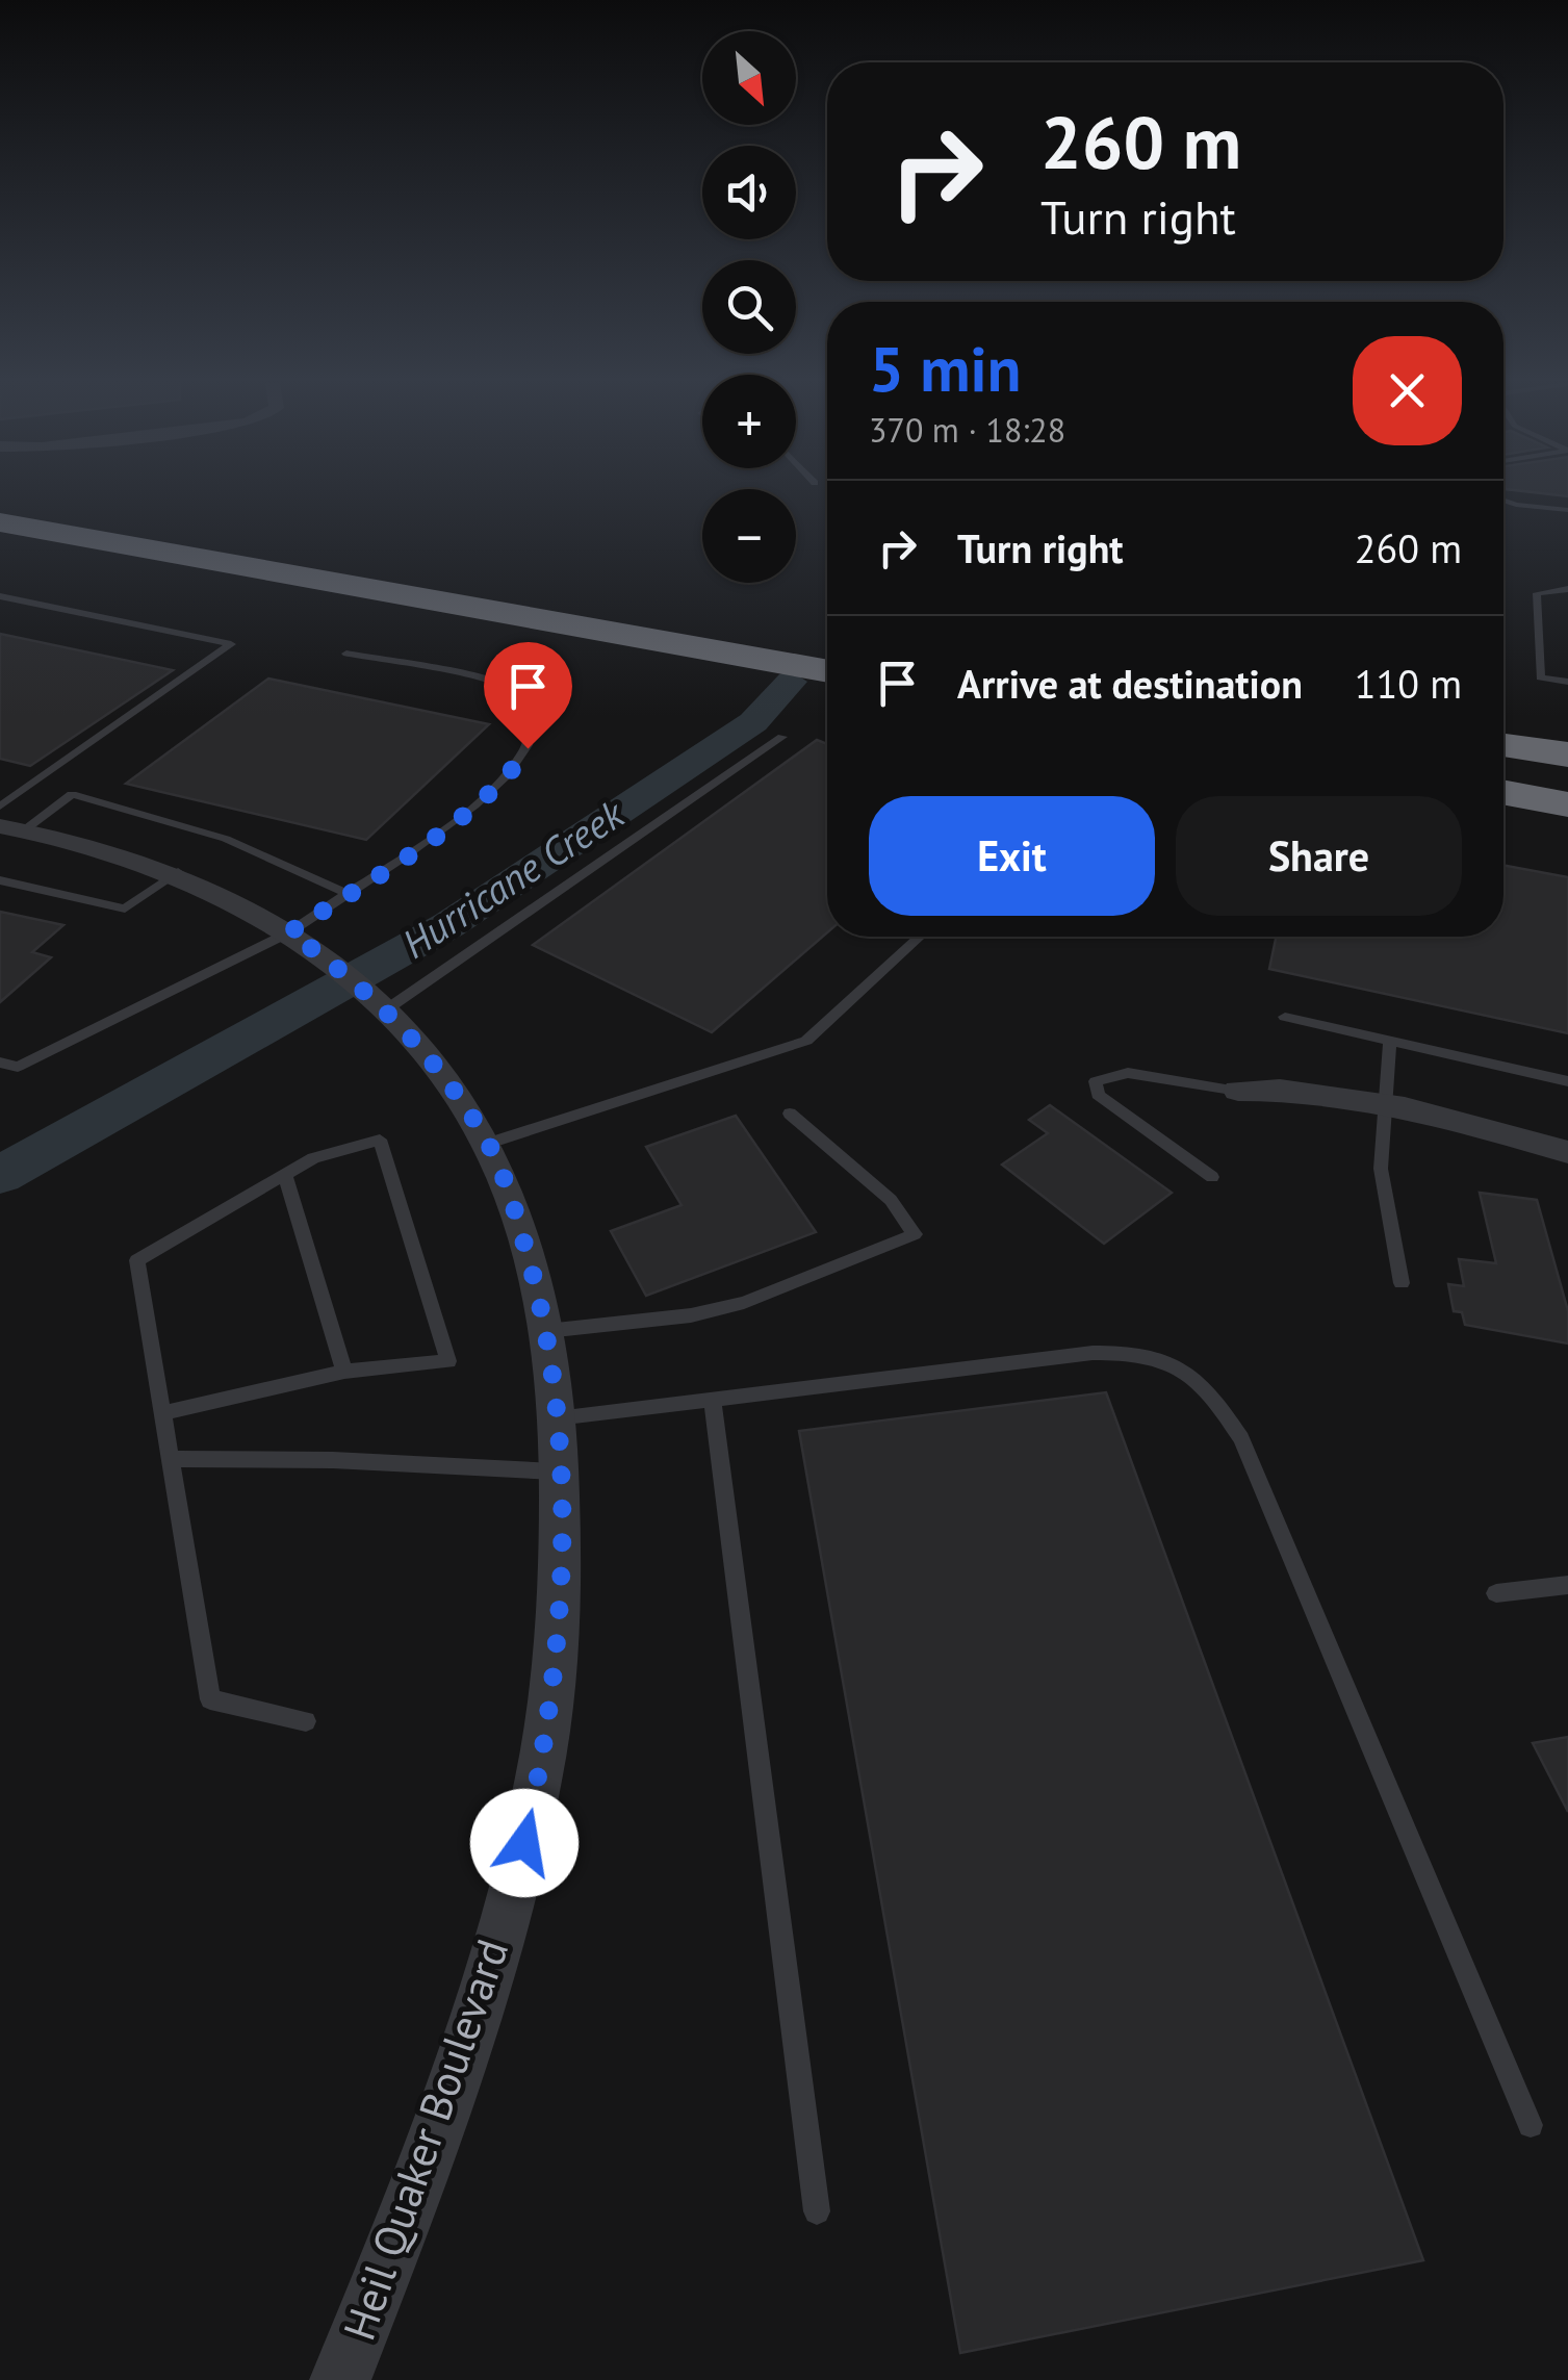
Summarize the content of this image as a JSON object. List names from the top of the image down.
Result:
{
  "streets": {
    "street": ["Heil Quaker Boulevard"]
  },
  "water": ["Hurricane Creek"],
  "north": "bottom right",
  "page": {
    "map_buttons": ["+", "−"],
    "turn": ["260 m", "Turn right"],
    "heading": ["5 min", "370 m · 18:28"],
    "list": [
      {
        "name": "Turn right",
        "value": "260 m"
      },
      {
        "name": "Arrive at destination",
        "value": "110 m"
      }
    ],
    "buttons": ["Exit", "Share"]
  }
}
